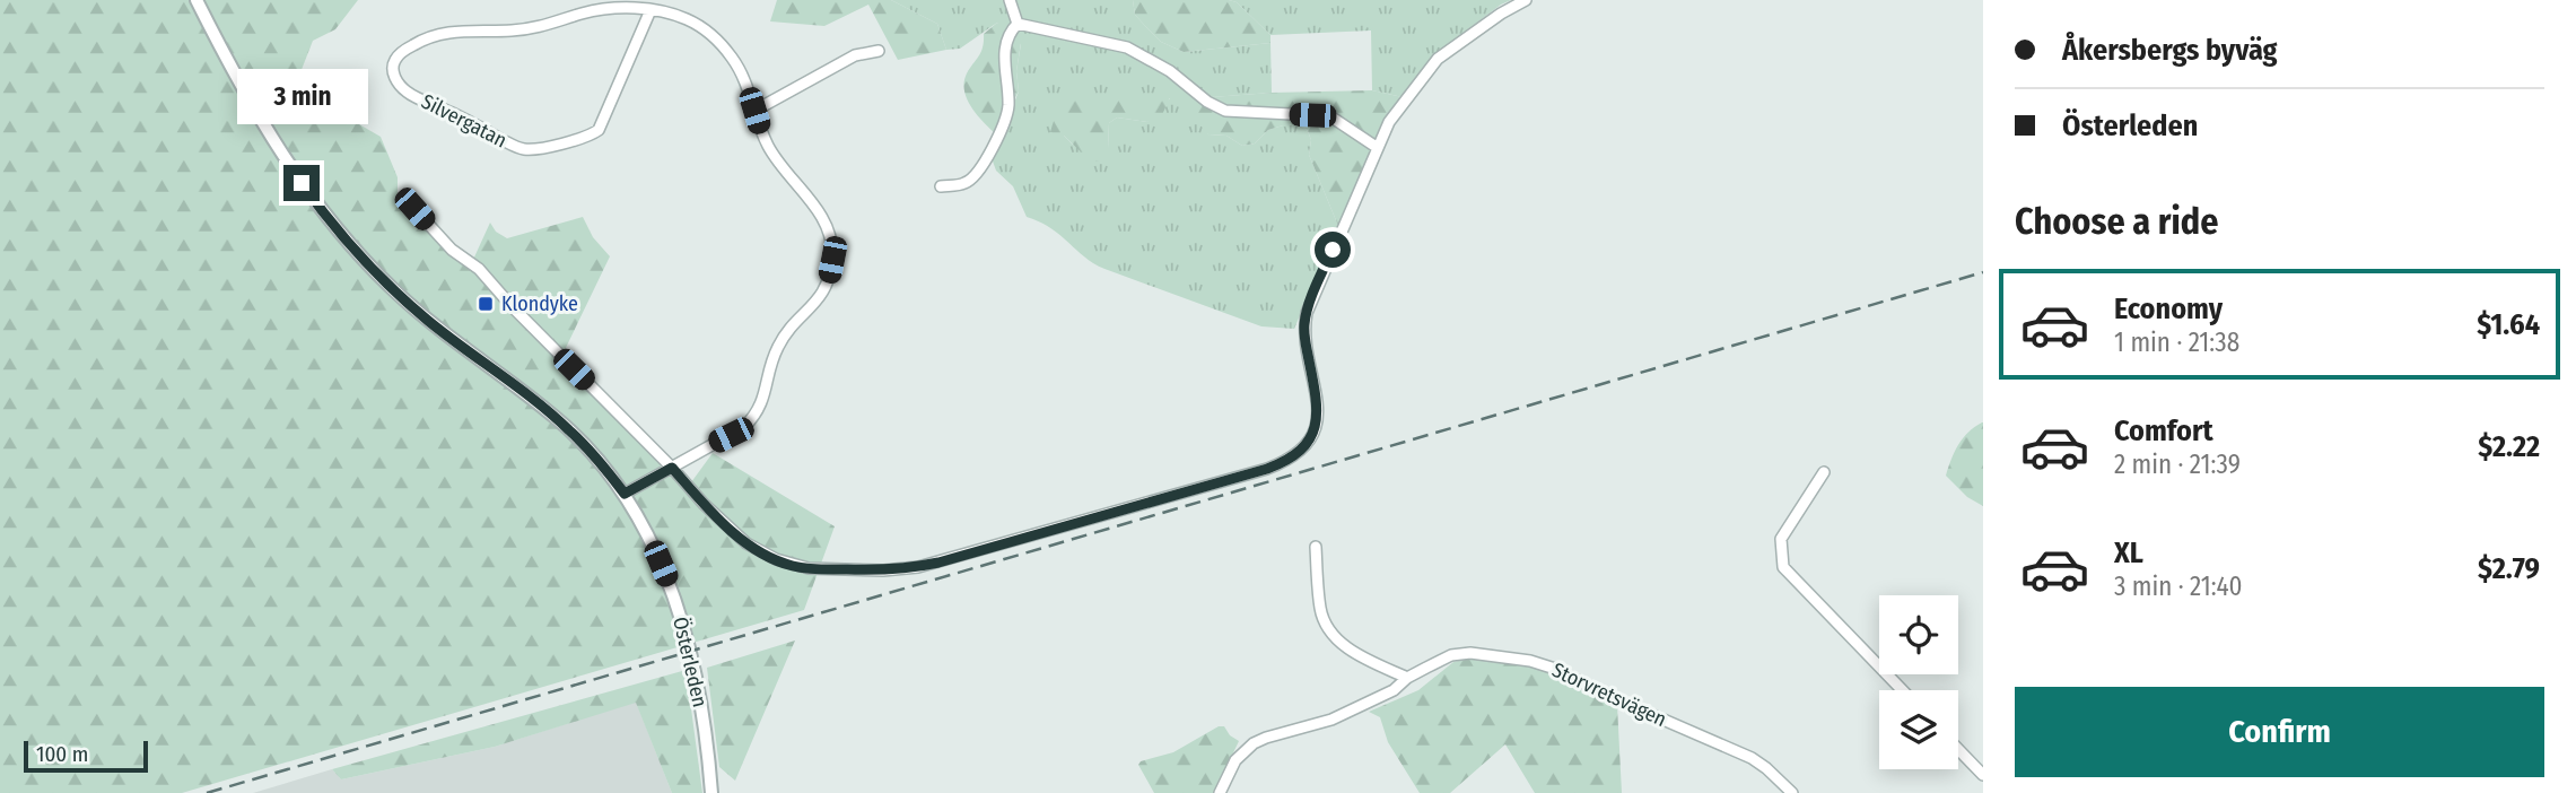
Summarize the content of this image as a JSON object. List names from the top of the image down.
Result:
{
  "streets": {
    "street": ["Silvergatan", "Österleden", "Storvretsvägen"]
  },
  "crossings": [
    ["Silvergatan", "Österleden"]
  ],
  "places": {
    "transit": ["Klondyke"]
  },
  "scale_bar": "100 m",
  "page": {
    "banner": ["Åkersbergs byväg", "Österleden"],
    "bubble": "3 min",
    "heading": "Choose a ride",
    "list": [
      {
        "name": "Economy",
        "note": "1 min · 21:38",
        "value": "$1.64"
      },
      {
        "name": "Comfort",
        "note": "2 min · 21:39",
        "value": "$2.22"
      },
      {
        "name": "XL",
        "note": "3 min · 21:40",
        "value": "$2.79"
      }
    ],
    "buttons": "Confirm",
    "scale": "100 m"
  }
}
